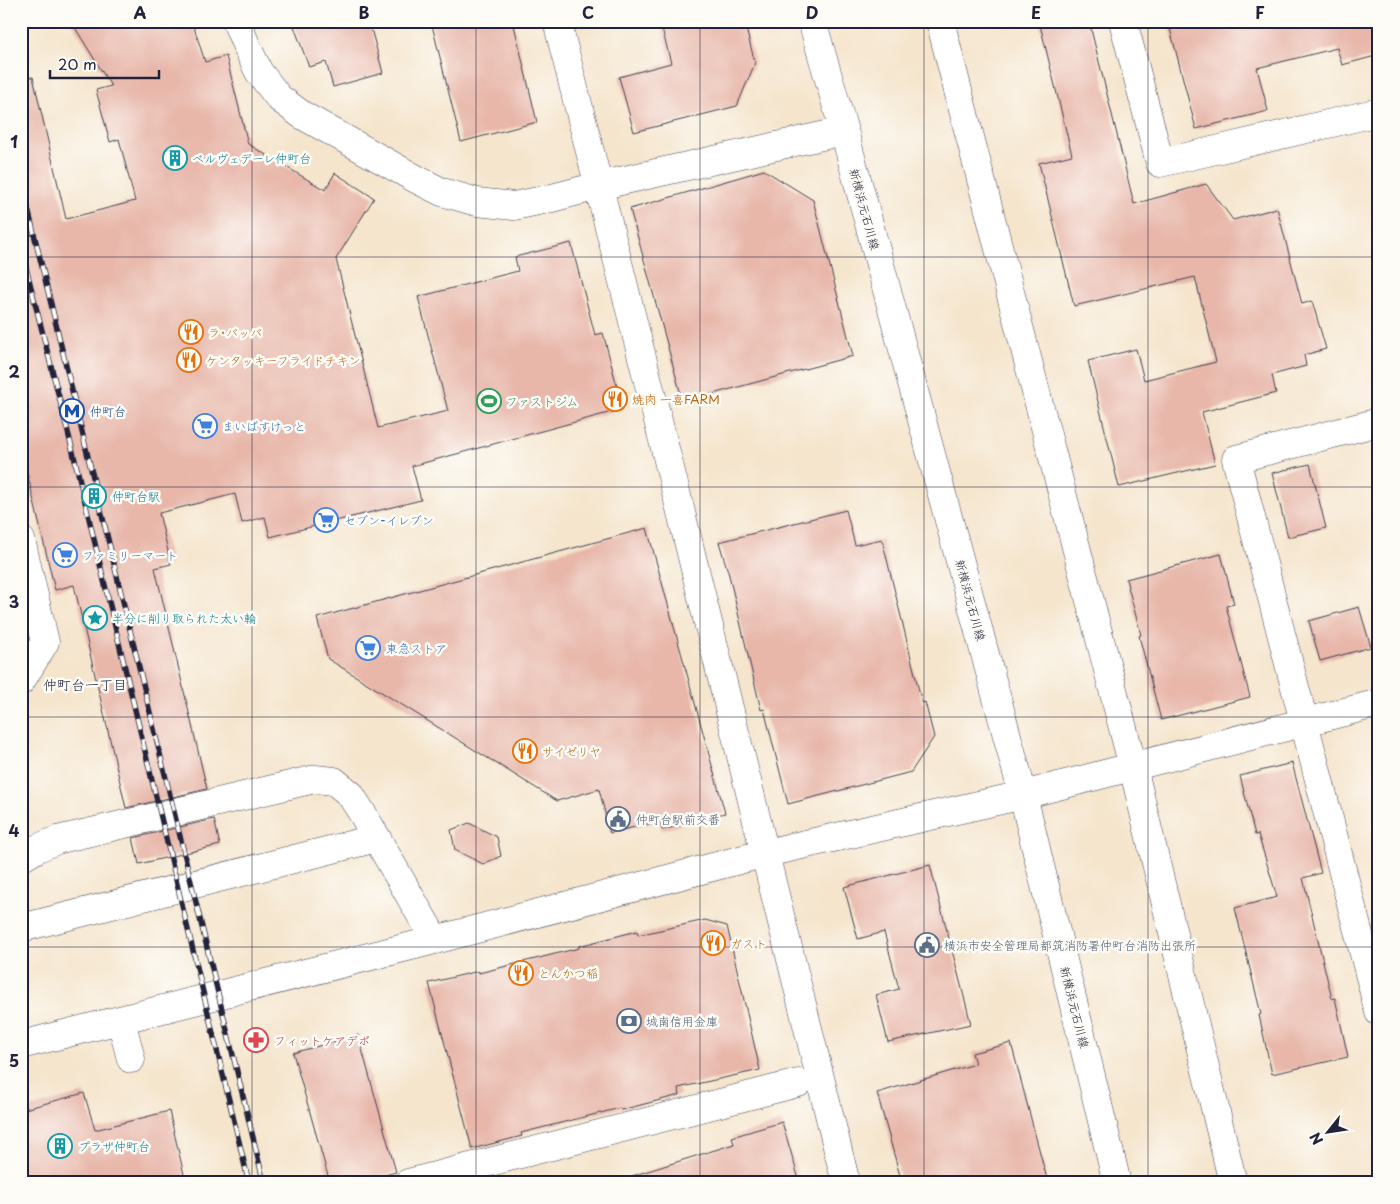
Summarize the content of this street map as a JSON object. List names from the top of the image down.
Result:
{
  "streets": {
    "street": ["新横浜元石川線"]
  },
  "districts": ["仲町台一丁目"],
  "places": {
    "building": ["ベルヴェデーレ仲町台", "仲町台駅", "プラザ仲町台"],
    "restaurant": [
      "ラ･パッパ",
      "ケンタッキーフライドチキン",
      "焼肉 一喜FARM",
      "サイゼリヤ",
      "ガスト",
      "とんかつ稲"
    ],
    "sports": ["ファストジム"],
    "metro station": ["仲町台"],
    "supermarket": [
      "まいばすけっと",
      "セブン-イレブン",
      "ファミリーマート",
      "東急ストア"
    ],
    "place": ["半分に削り取られた太い輪"],
    "public building": ["仲町台駅前交番", "横浜市安全管理局都筑消防署仲町台消防出張所"],
    "bank": ["城南信用金庫"],
    "pharmacy": ["フィットケアデポ"]
  },
  "scale_bar": "20 m",
  "north": "bottom left",
  "grid": {
    "columns": [
      "A",
      "B",
      "C",
      "D",
      "E",
      "F"
    ],
    "rows": [
      "1",
      "2",
      "3",
      "4",
      "5"
    ]
  }
}
